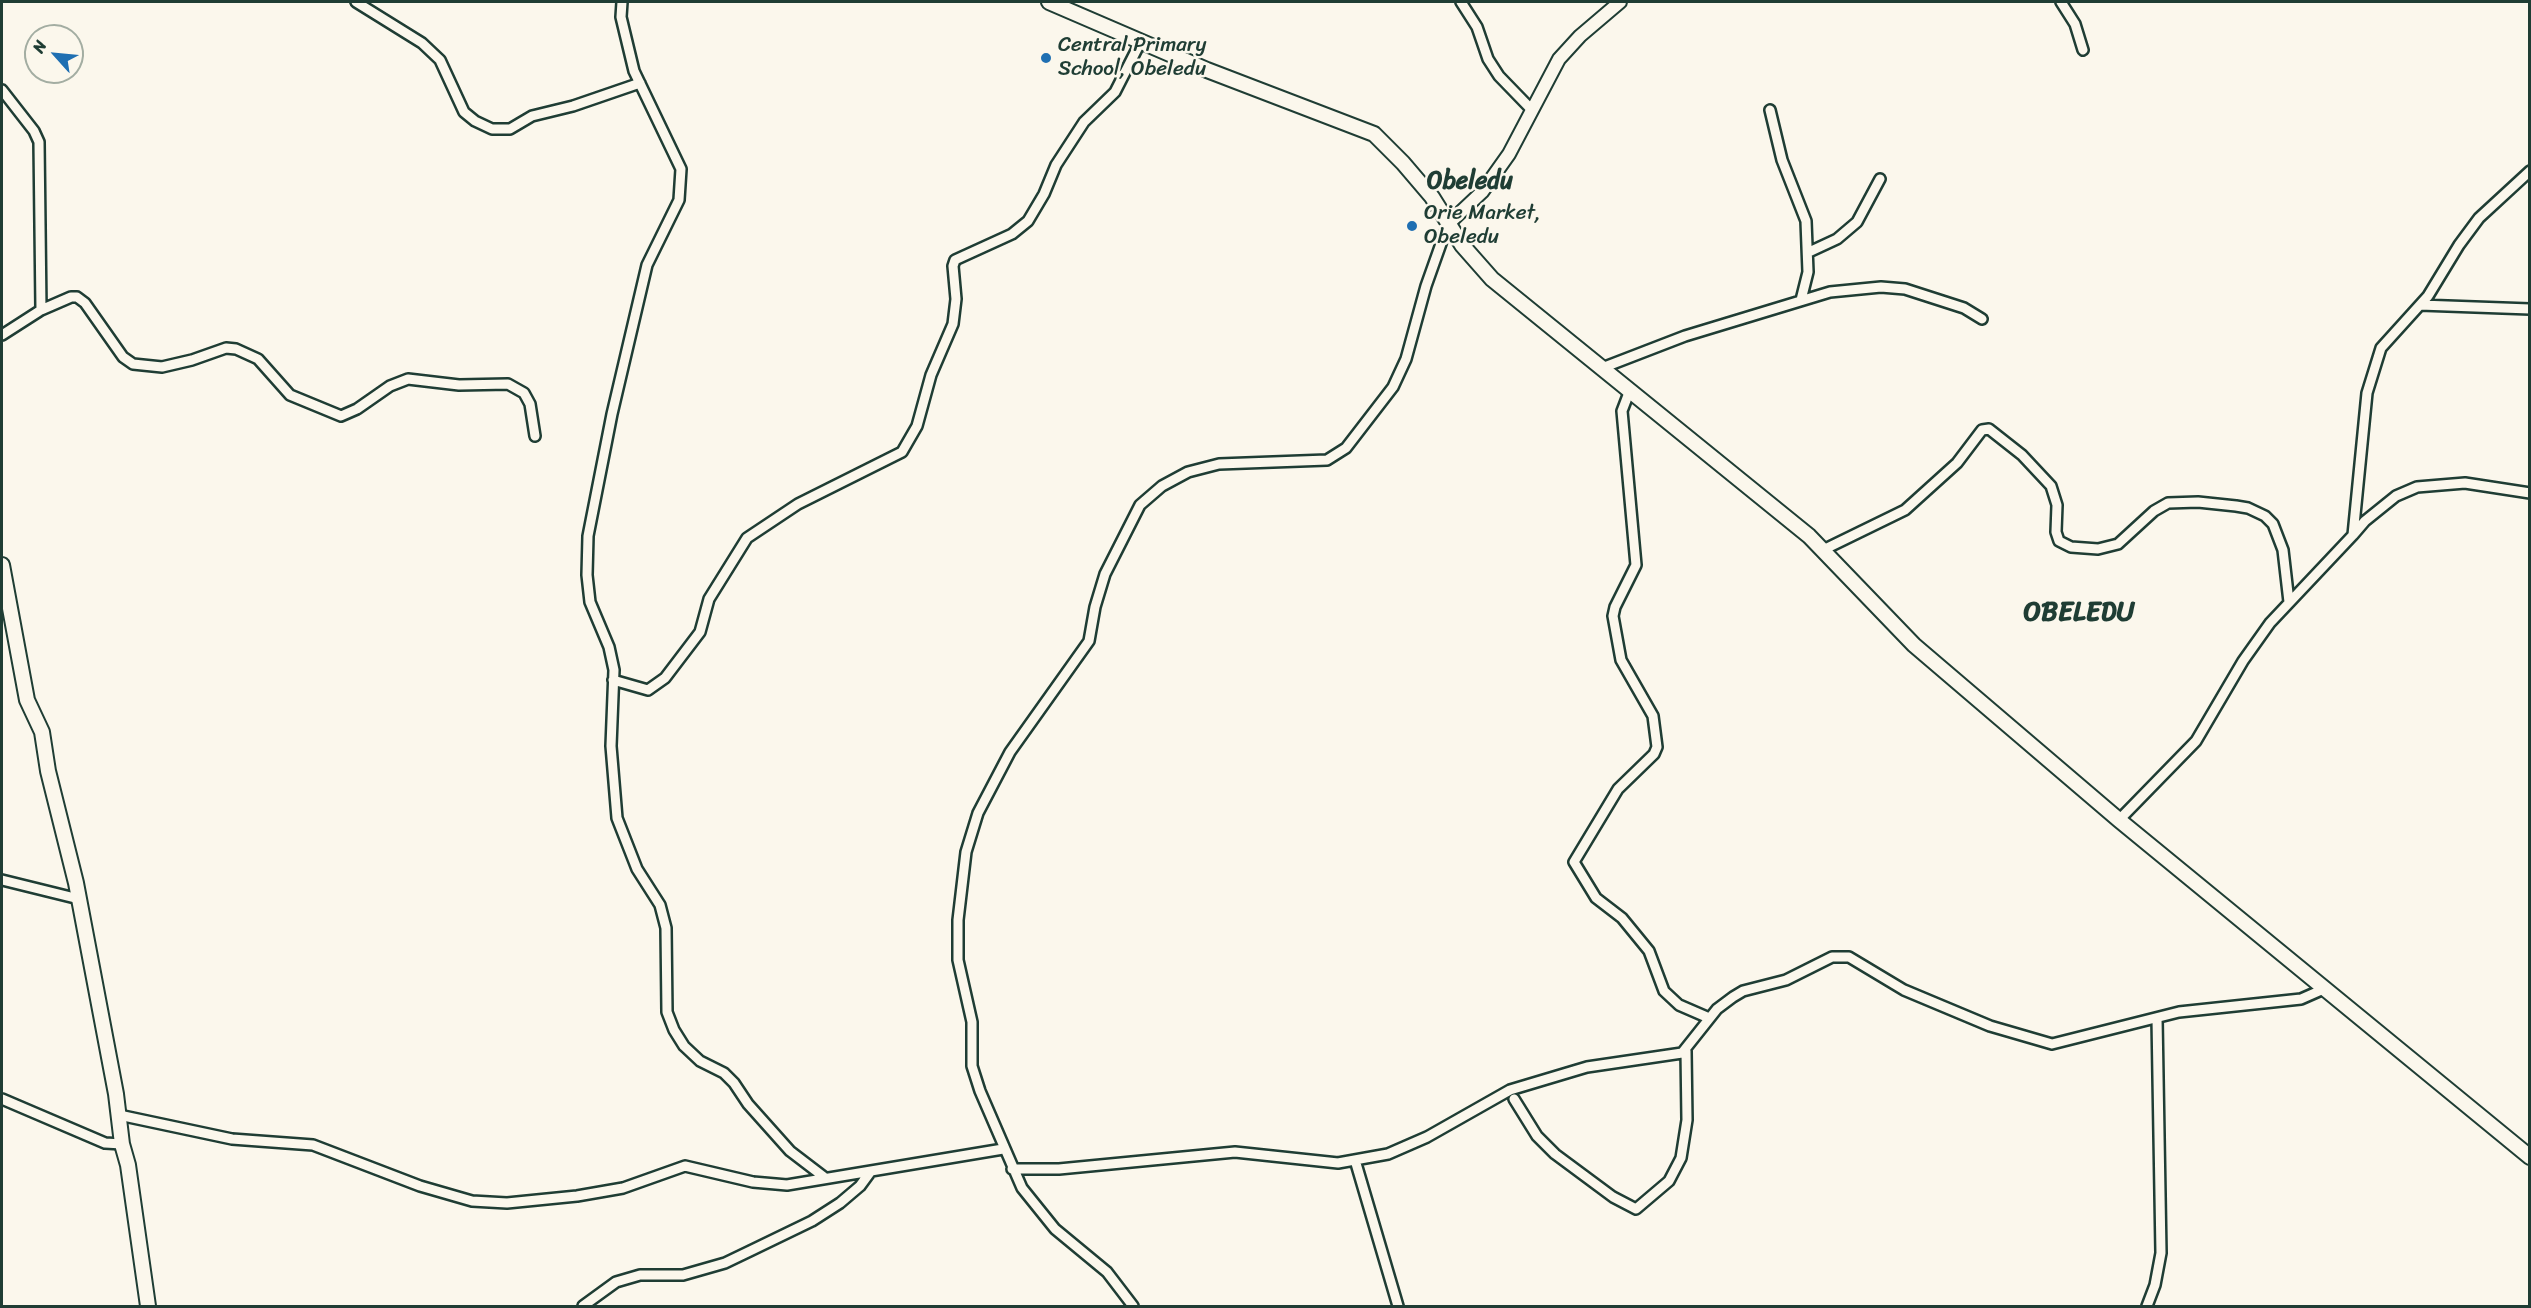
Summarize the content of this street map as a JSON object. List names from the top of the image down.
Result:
{
  "districts": ["Obeledu", "OBELEDU"],
  "places": ["Central Primary School, Obeledu", "Orie Market, Obeledu"],
  "north": "top left"
}
